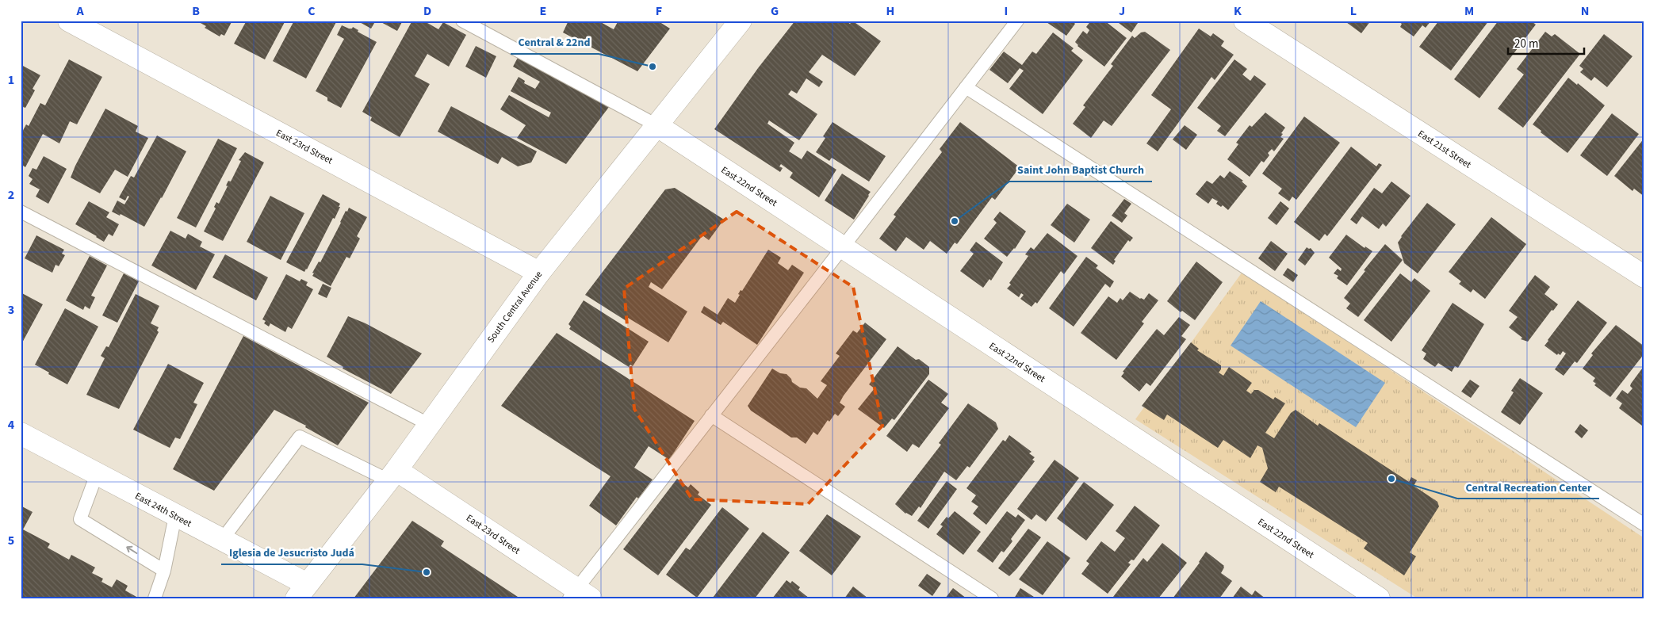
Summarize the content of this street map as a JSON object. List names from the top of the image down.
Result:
{
  "streets": {
    "street": [
      "East 23rd Street",
      "East 21st Street",
      "East 22nd Street",
      "South Central Avenue",
      "East 24th Street"
    ]
  },
  "crossings": [
    ["East 23rd Street", "South Central Avenue"],
    ["East 22nd Street", "South Central Avenue"],
    ["South Central Avenue", "East 24th Street"]
  ],
  "places": [
    "Central & 22nd",
    "Saint John Baptist Church",
    "Central Recreation Center",
    "Iglesia de Jesucristo Judá"
  ],
  "scale_bar": "20 m",
  "grid": {
    "columns": [
      "A",
      "B",
      "C",
      "D",
      "E",
      "F",
      "G",
      "H",
      "I",
      "J",
      "K",
      "L",
      "M",
      "N"
    ],
    "rows": [
      "1",
      "2",
      "3",
      "4",
      "5"
    ]
  }
}
